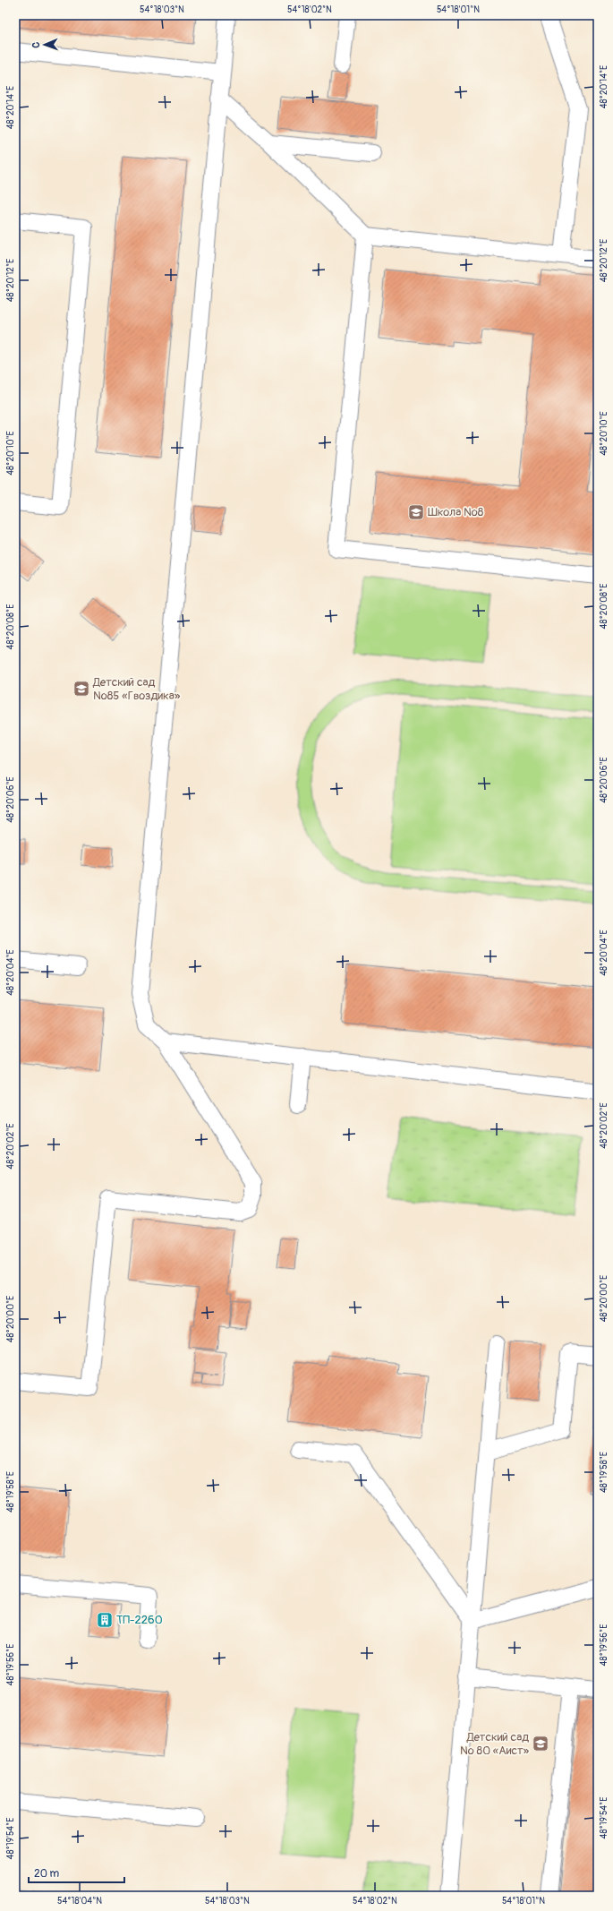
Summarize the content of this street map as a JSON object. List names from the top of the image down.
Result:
{
  "places": {
    "school or university": ["Школа №8", "Детский сад №85 «Гвоздика»", "Детский сад № 80 «Аист»"],
    "building": ["ТП-2260"]
  },
  "scale_bar": "20 m",
  "north": "left",
  "coordinates": [
    "54°18'03\"N",
    "54°18'02\"N",
    "54°18'01\"N",
    "48°20'14\"E",
    "48°20'12\"E",
    "48°20'10\"E",
    "48°20'08\"E",
    "48°20'06\"E",
    "48°20'04\"E",
    "48°20'02\"E",
    "48°20'00\"E",
    "48°19'58\"E",
    "48°19'56\"E",
    "48°19'54\"E",
    "54°18'04\"N"
  ]
}
